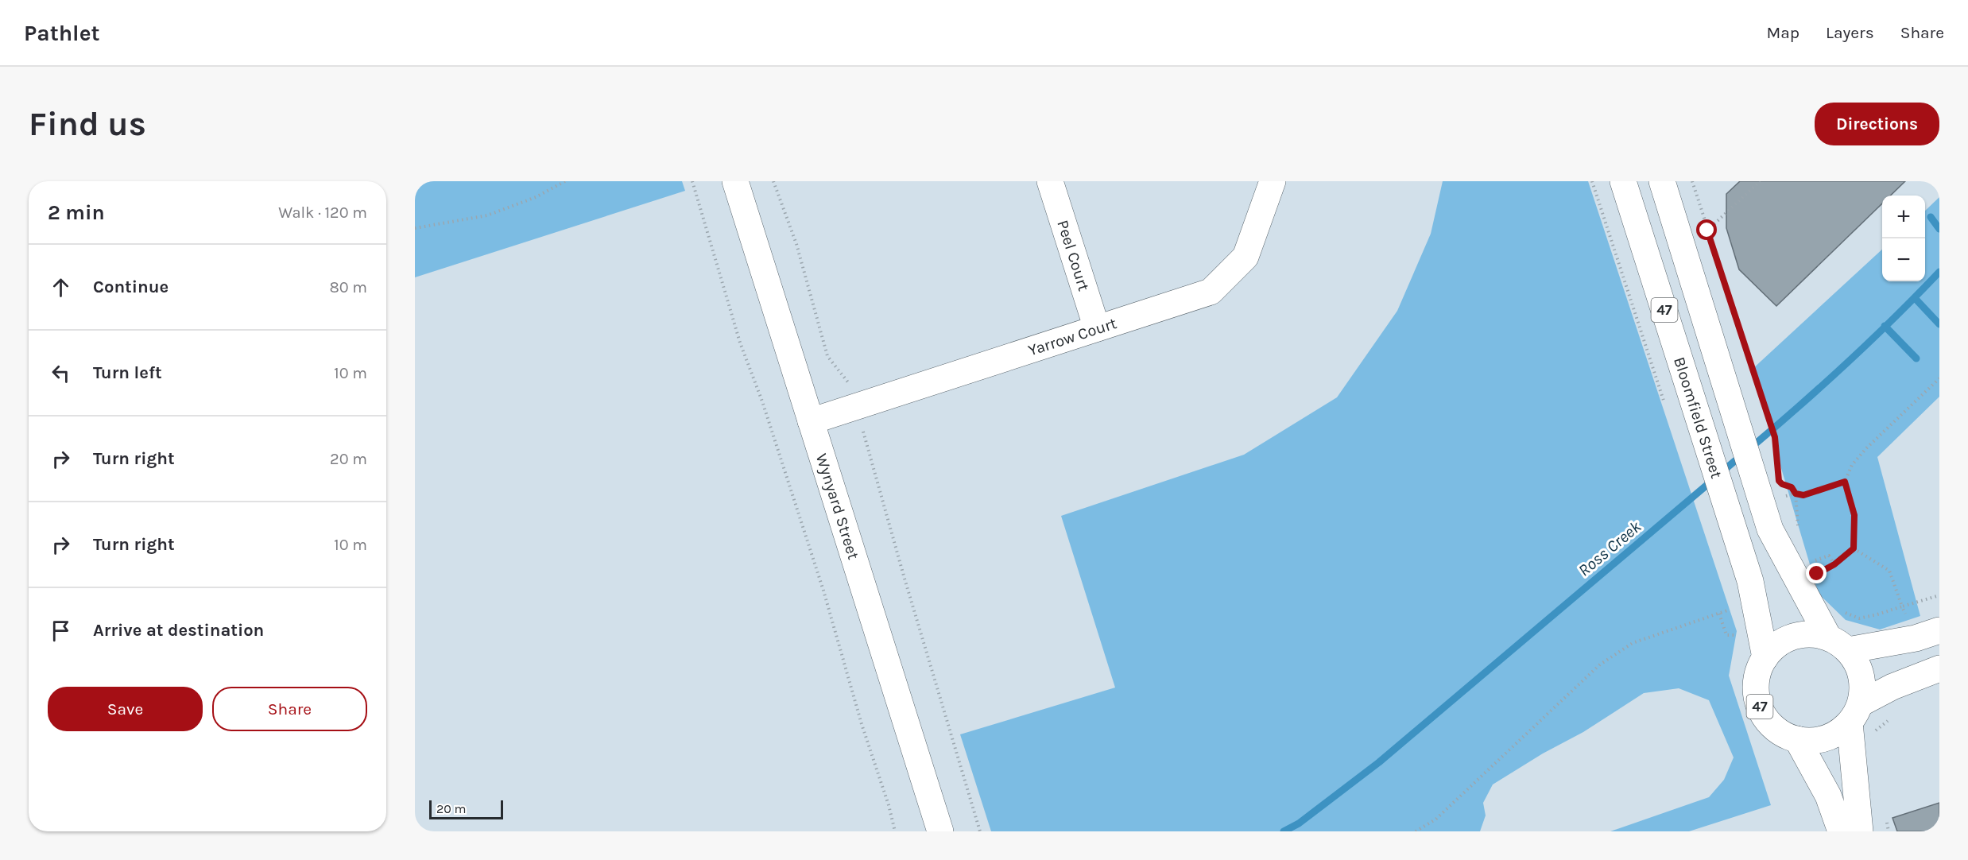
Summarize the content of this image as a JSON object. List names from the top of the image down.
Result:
{
  "streets": {
    "main road": [
      "Peel Court",
      "47",
      "Yarrow Court",
      "Bloomfield Street",
      "Wynyard Street"
    ]
  },
  "crossings": [
    ["Peel Court", "Yarrow Court"],
    ["47", "Bloomfield Street"],
    ["Yarrow Court", "Wynyard Street"]
  ],
  "water": ["Ross Creek"],
  "scale_bar": "20 m",
  "page": {
    "header": "Pathlet",
    "nav": ["Map", "Layers", "Share"],
    "buttons": [
      "Directions",
      ["Save", "Share"]
    ],
    "title": "Find us",
    "heading": ["2 min", "Walk · 120 m"],
    "map_buttons": ["+", "−"],
    "list": [
      ["Continue", "80 m"],
      ["Turn left", "10 m"],
      ["Turn right", "20 m"],
      ["Turn right", "10 m"],
      "Arrive at destination"
    ],
    "scale": "20 m"
  }
}
